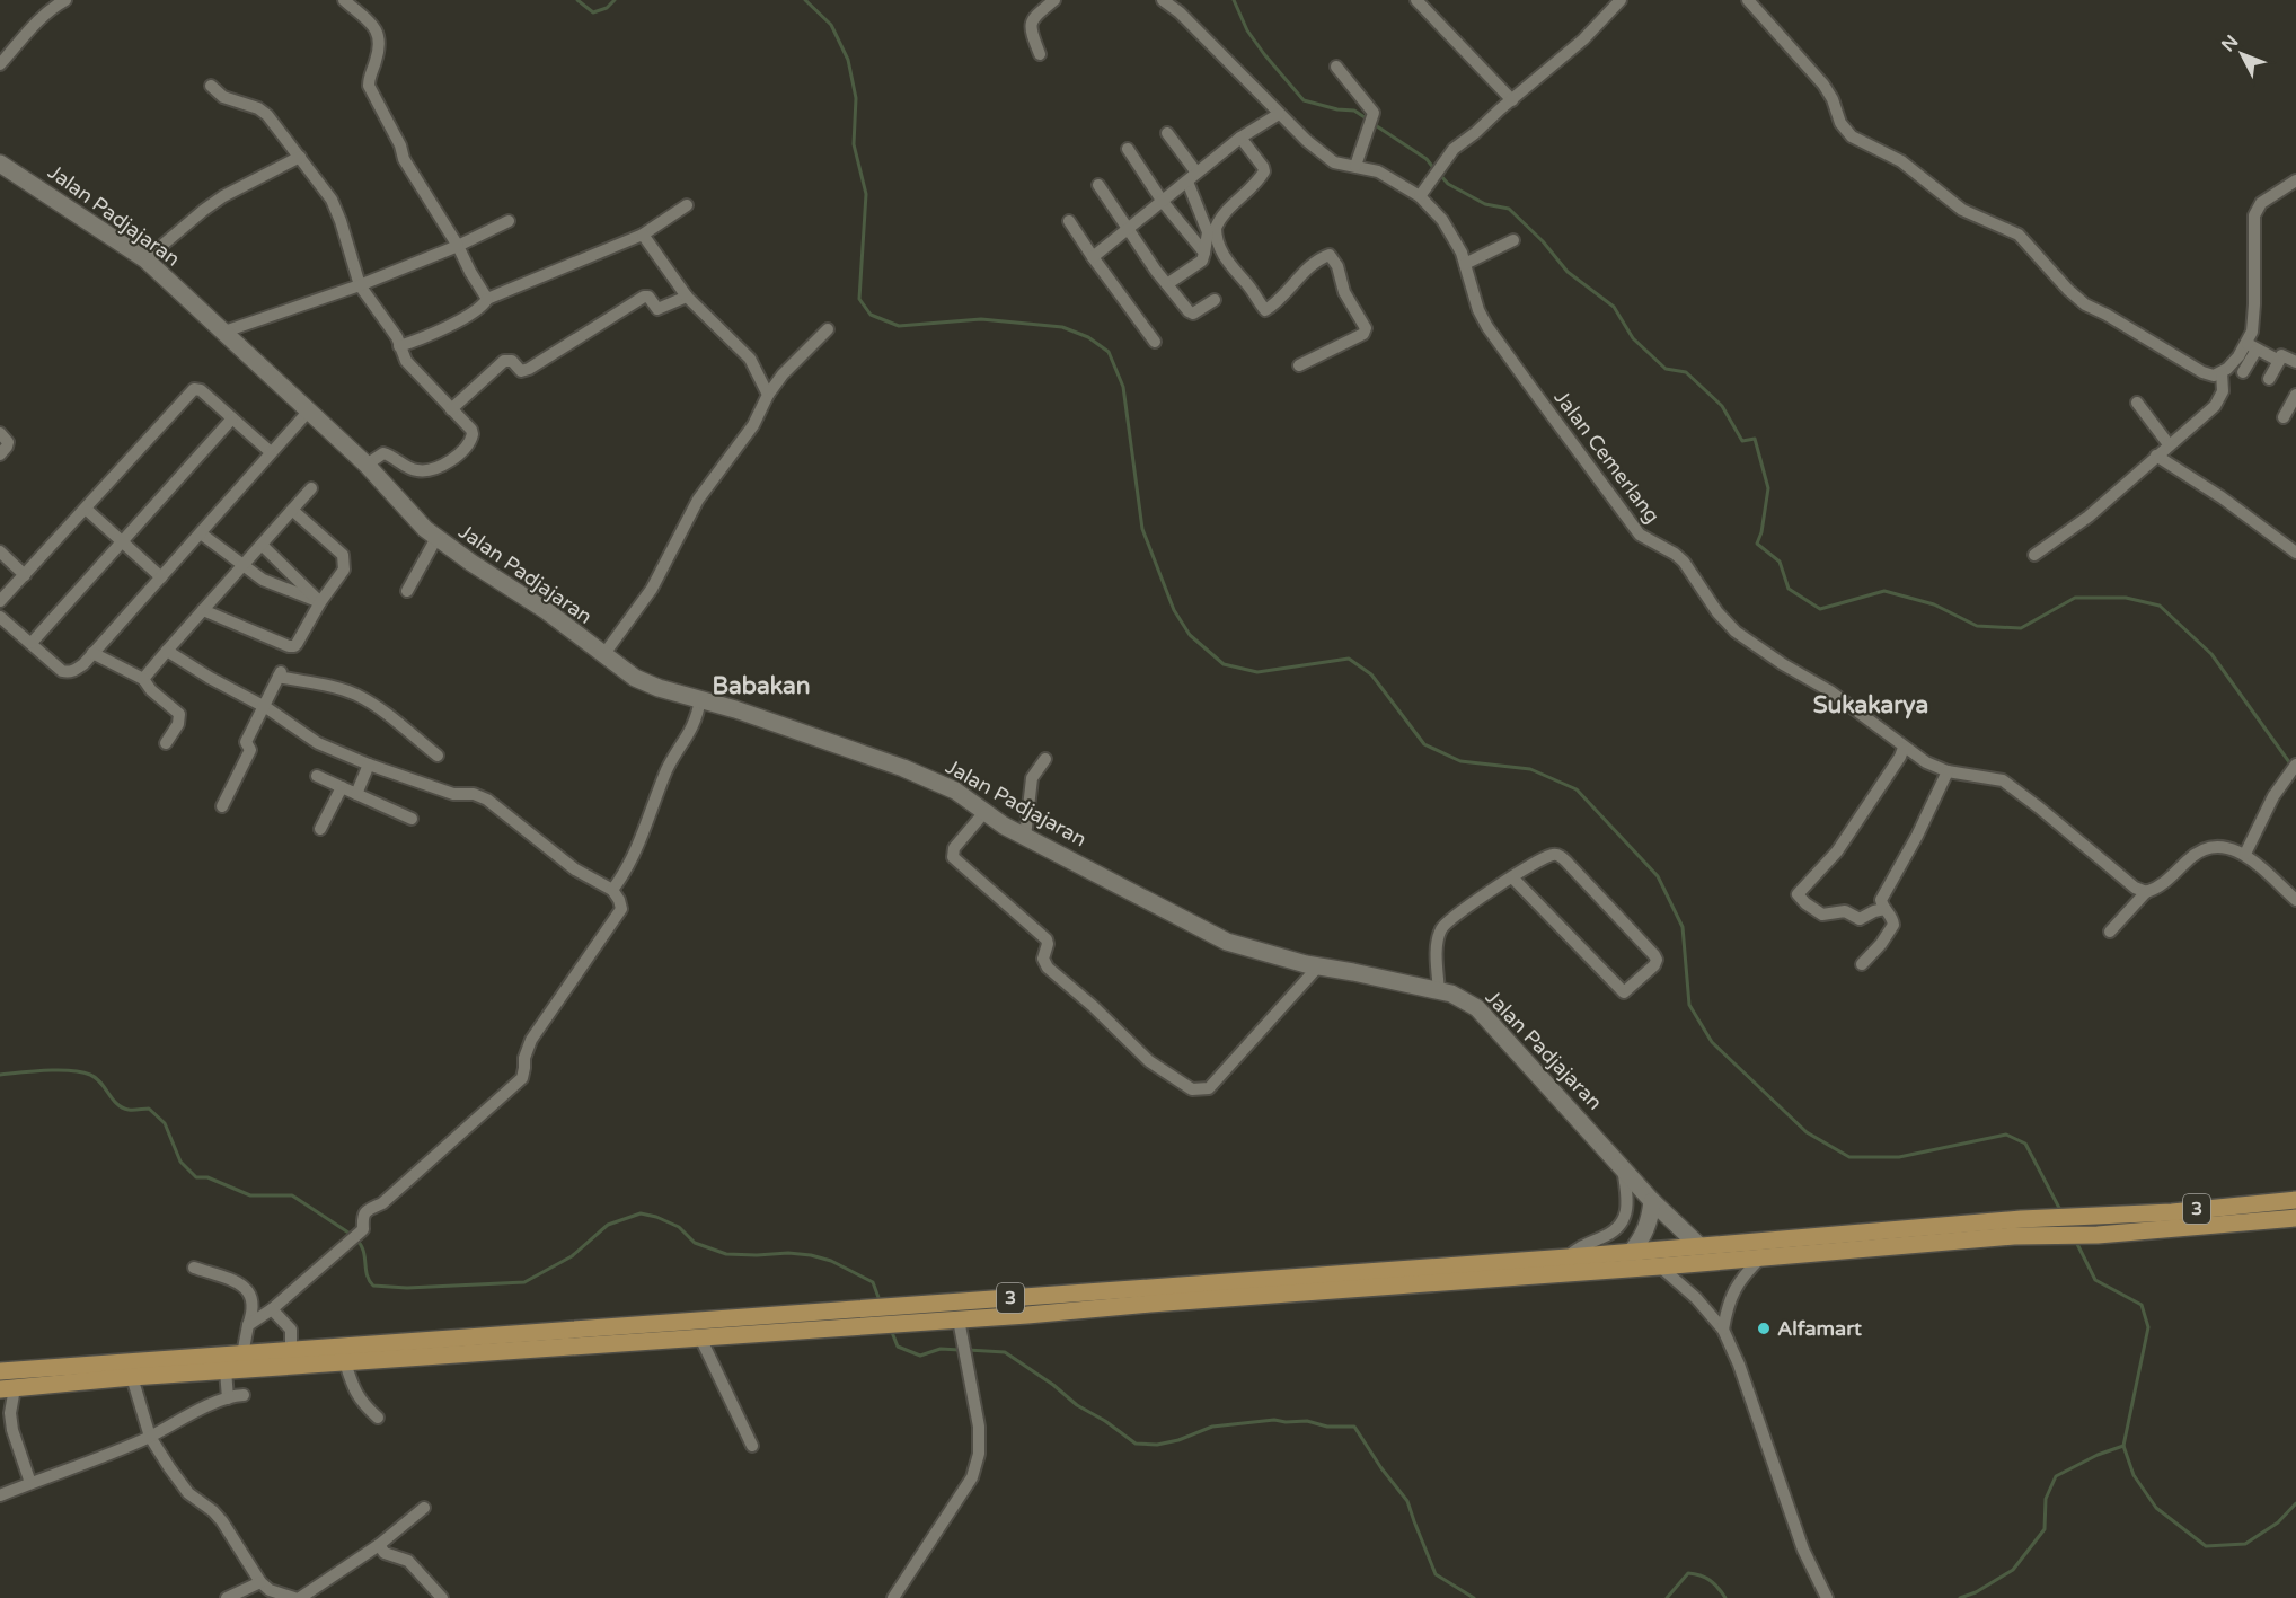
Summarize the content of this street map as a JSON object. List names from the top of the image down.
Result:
{
  "streets": {
    "main road": ["3"],
    "street": ["Jalan Padjajaran", "Jalan Cemerlang"]
  },
  "crossings": [
    ["Jalan Padjajaran", "3"]
  ],
  "districts": ["Babakan", "Sukakarya"],
  "places": ["Alfamart"],
  "north": "top left"
}
